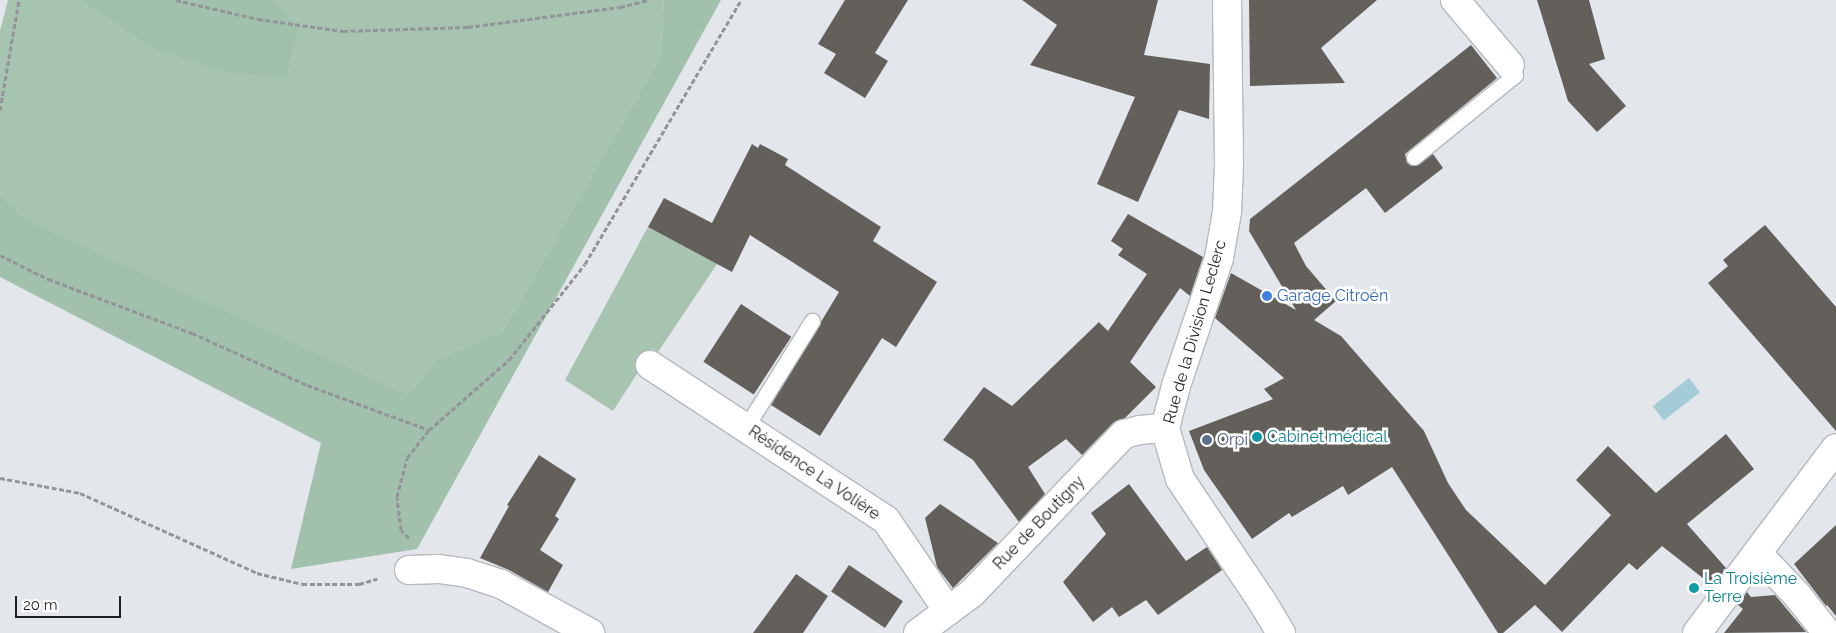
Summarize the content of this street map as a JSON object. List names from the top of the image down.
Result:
{
  "streets": {
    "street": ["Rue de la Division Leclerc", "Résidence La Volière", "Rue de Boutigny"]
  },
  "crossings": [
    ["Rue de la Division Leclerc", "Rue de Boutigny"],
    ["Résidence La Volière", "Rue de Boutigny"]
  ],
  "places": [
    "Garage Citroën",
    "Cabinet médical",
    "Orpi",
    "La Troisième Terre"
  ],
  "scale_bar": "20 m"
}
